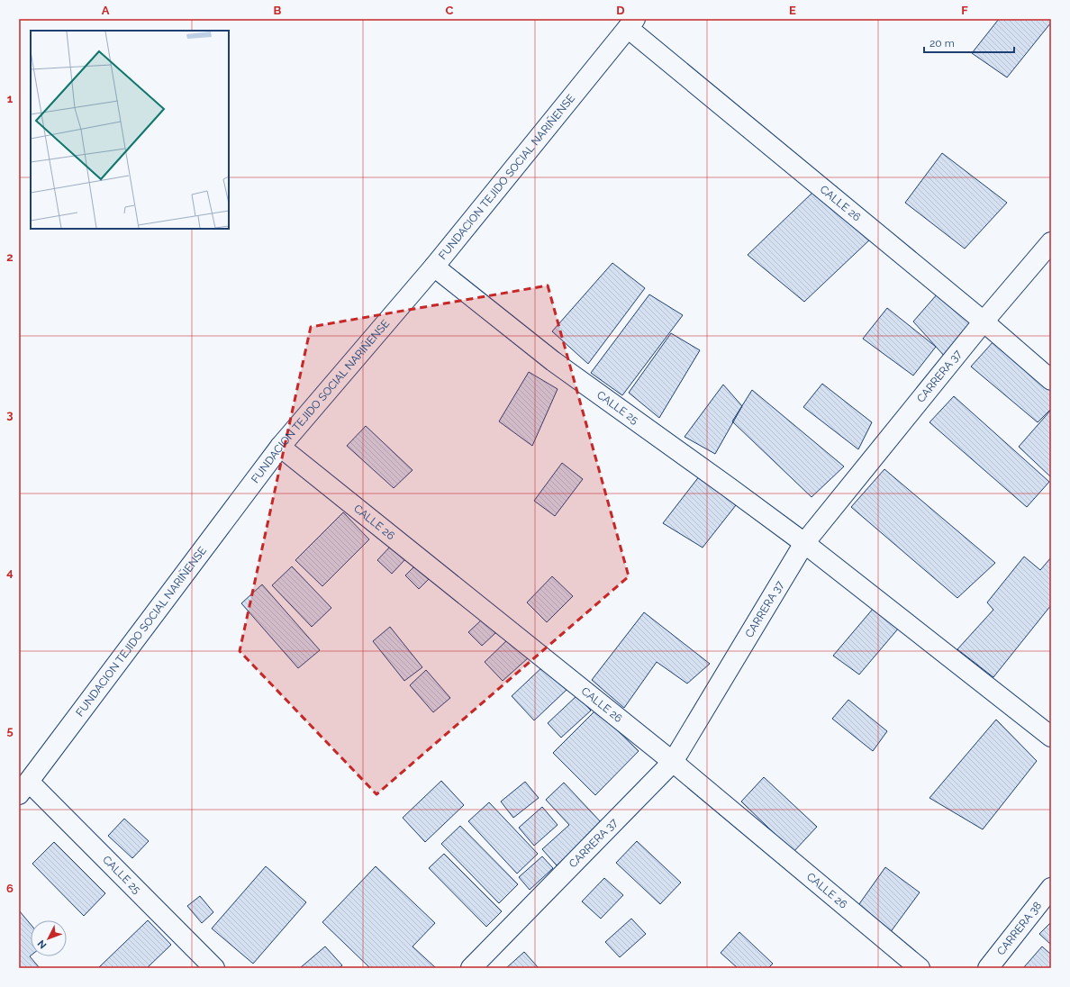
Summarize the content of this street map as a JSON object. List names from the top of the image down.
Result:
{
  "streets": {
    "street": [
      "FUNDACION TEJIDO SOCIAL NARIÑENSE",
      "CALLE 26",
      "CARRERA 37",
      "CALLE 25",
      "CARRERA 38"
    ]
  },
  "crossings": [
    ["FUNDACION TEJIDO SOCIAL NARIÑENSE", "CALLE 26"],
    ["FUNDACION TEJIDO SOCIAL NARIÑENSE", "CALLE 25"],
    ["CALLE 26", "CARRERA 37"],
    ["CARRERA 37", "CALLE 25"]
  ],
  "scale_bar": "20 m",
  "north": "bottom left",
  "grid": {
    "columns": [
      "A",
      "B",
      "C",
      "D",
      "E",
      "F"
    ],
    "rows": [
      "1",
      "2",
      "3",
      "4",
      "5",
      "6"
    ]
  }
}
